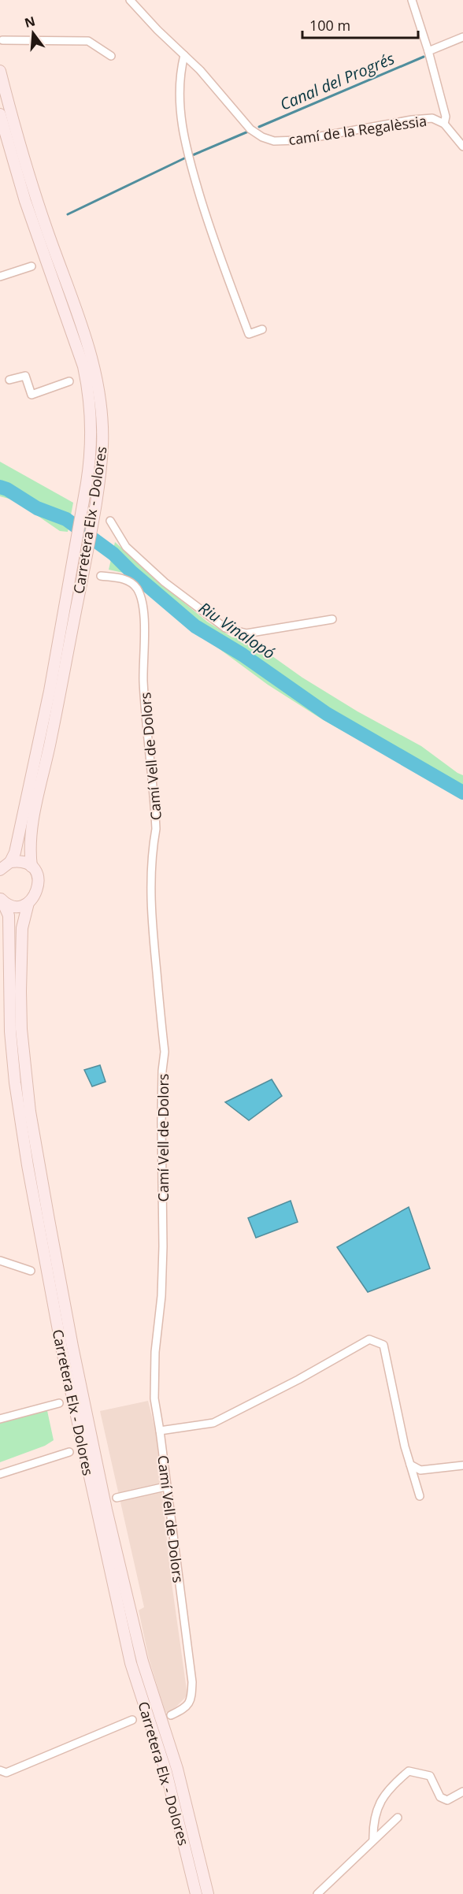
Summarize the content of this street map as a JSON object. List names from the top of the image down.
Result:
{
  "streets": {
    "main road": ["Carretera Elx - Dolores"],
    "street": ["camí de la Regalèssia", "Camí Vell de Dolors"]
  },
  "water": ["Canal del Progrés", "Riu Vinalopó"],
  "scale_bar": "100 m",
  "north": "top"
}
